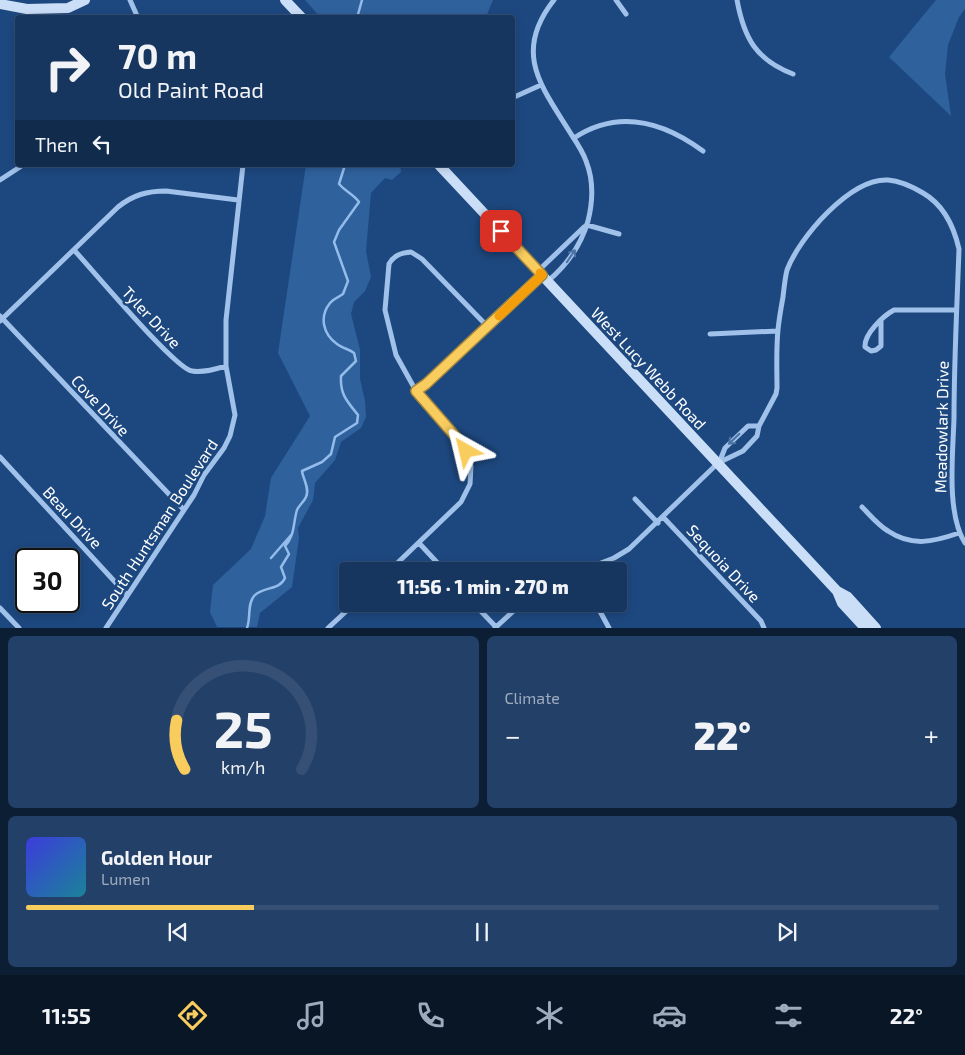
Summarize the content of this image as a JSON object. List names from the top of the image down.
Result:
{
  "streets": {
    "street": [
      "Tyler Drive",
      "West Lucy Webb Road",
      "Cove Drive",
      "Meadowlark Drive",
      "Beau Drive",
      "South Huntsman Boulevard",
      "Sequoia Drive"
    ]
  },
  "crossings": [
    ["Tyler Drive", "South Huntsman Boulevard"],
    ["West Lucy Webb Road", "Meadowlark Drive"],
    ["Cove Drive", "South Huntsman Boulevard"],
    ["Beau Drive", "South Huntsman Boulevard"]
  ],
  "page": {
    "turn": ["70 m", "Old Paint Road"],
    "then": "Then",
    "limit": "30",
    "trip": "11:56 · 1 min · 270 m",
    "tile": "Climate",
    "heat": ["−", "22°", "+"],
    "song": ["Golden Hour", "Lumen"],
    "tabs": ["11:55", "22°"],
    "gauge": ["25", "km/h"]
  }
}
